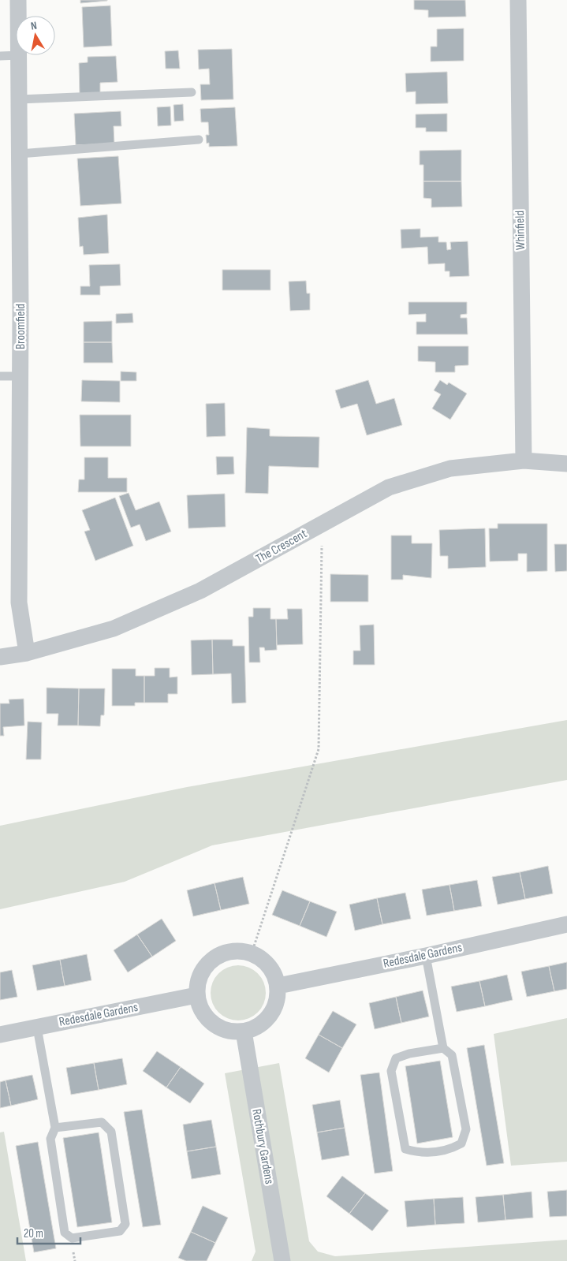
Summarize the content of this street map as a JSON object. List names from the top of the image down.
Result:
{
  "streets": {
    "street": [
      "Whinfield",
      "Broomfield",
      "The Crescent",
      "Redesdale Gardens",
      "Rothbury Gardens"
    ]
  },
  "crossings": [
    ["Whinfield", "The Crescent"],
    ["Broomfield", "The Crescent"],
    ["Redesdale Gardens", "Rothbury Gardens"]
  ],
  "scale_bar": "20 m",
  "north": "top"
}
